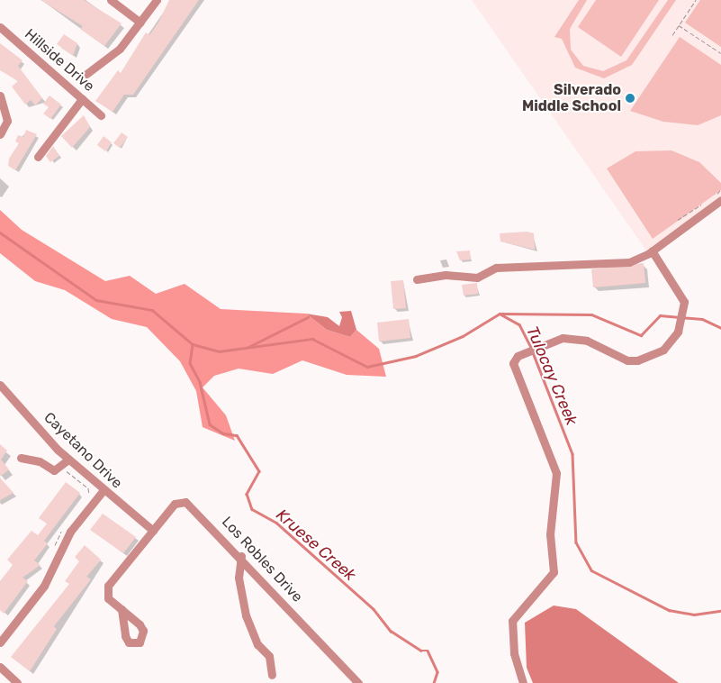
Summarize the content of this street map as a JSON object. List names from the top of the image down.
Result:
{
  "streets": {
    "street": ["Hillside Drive", "Cayetano Drive", "Los Robles Drive"]
  },
  "crossings": [
    ["Cayetano Drive", "Los Robles Drive"]
  ],
  "water": ["Tulocay Creek", "Kruese Creek"],
  "places": ["Silverado Middle School"]
}
